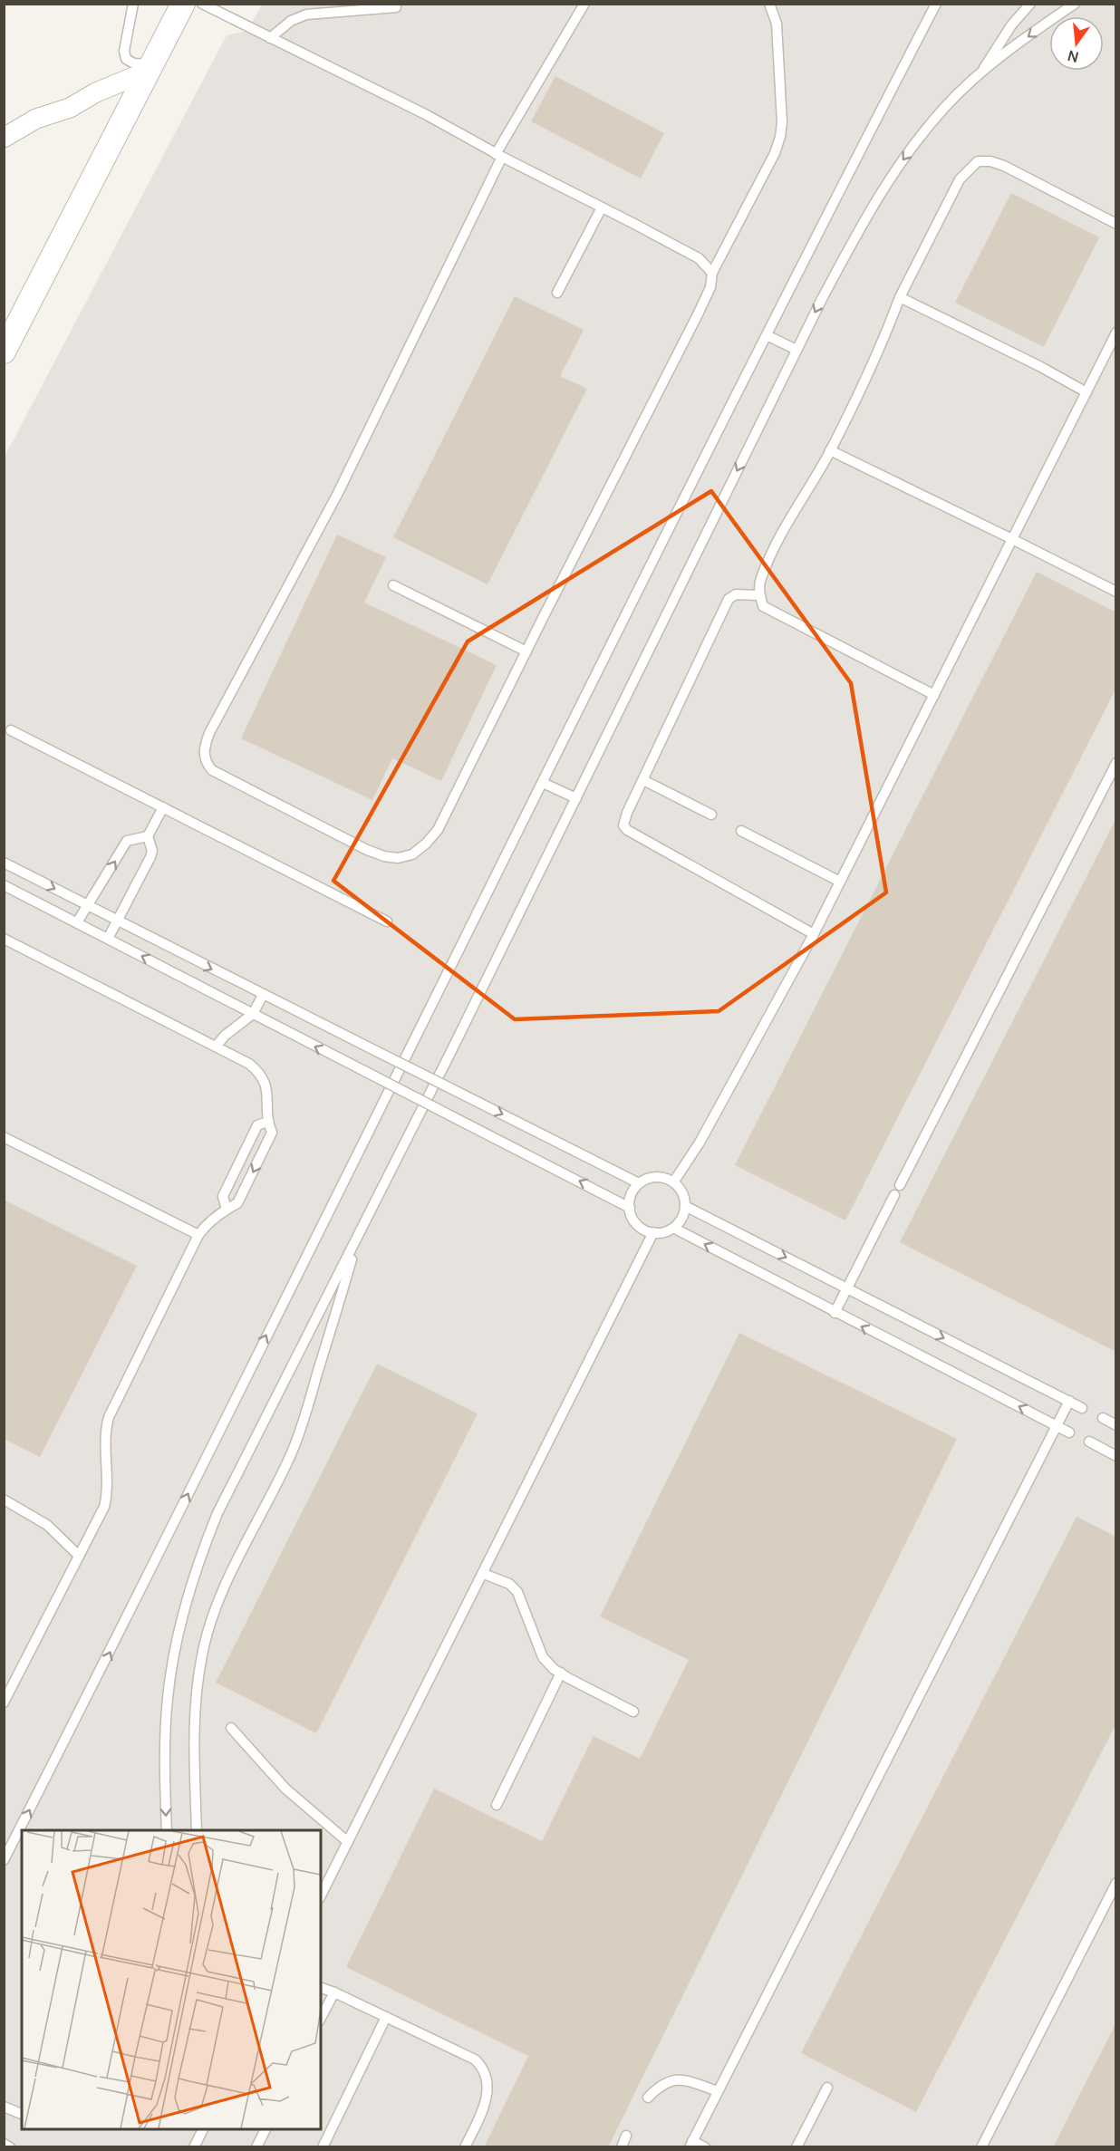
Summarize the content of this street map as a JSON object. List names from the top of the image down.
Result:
{
  "north": "bottom"
}
